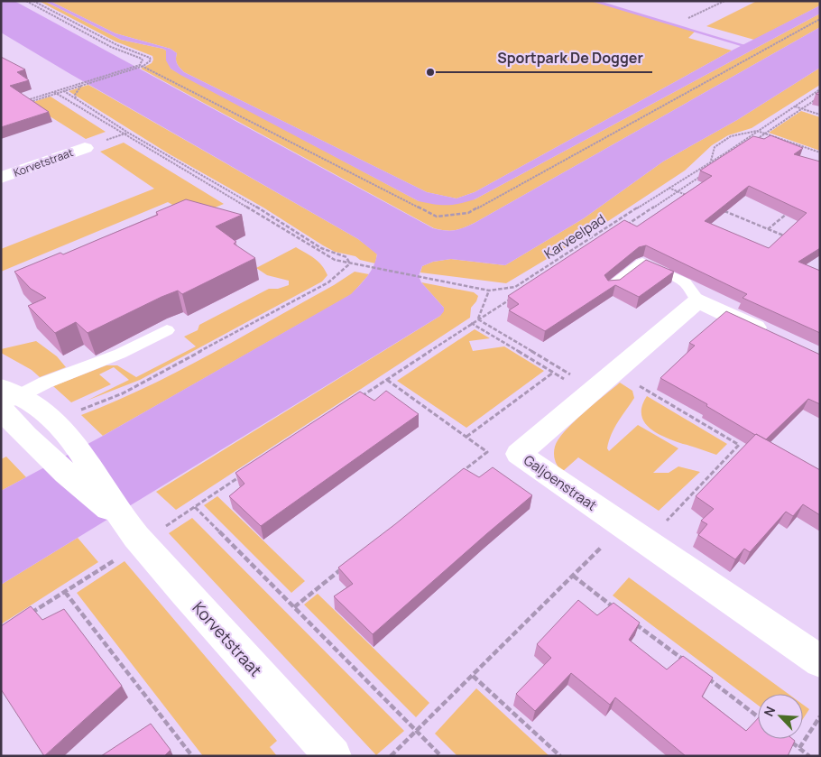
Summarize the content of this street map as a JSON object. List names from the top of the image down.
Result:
{
  "streets": {
    "street": ["Korvetstraat", "Galjoenstraat"],
    "path": ["Karveelpad"]
  },
  "places": ["Sportpark De Dogger"],
  "north": "top left"
}
